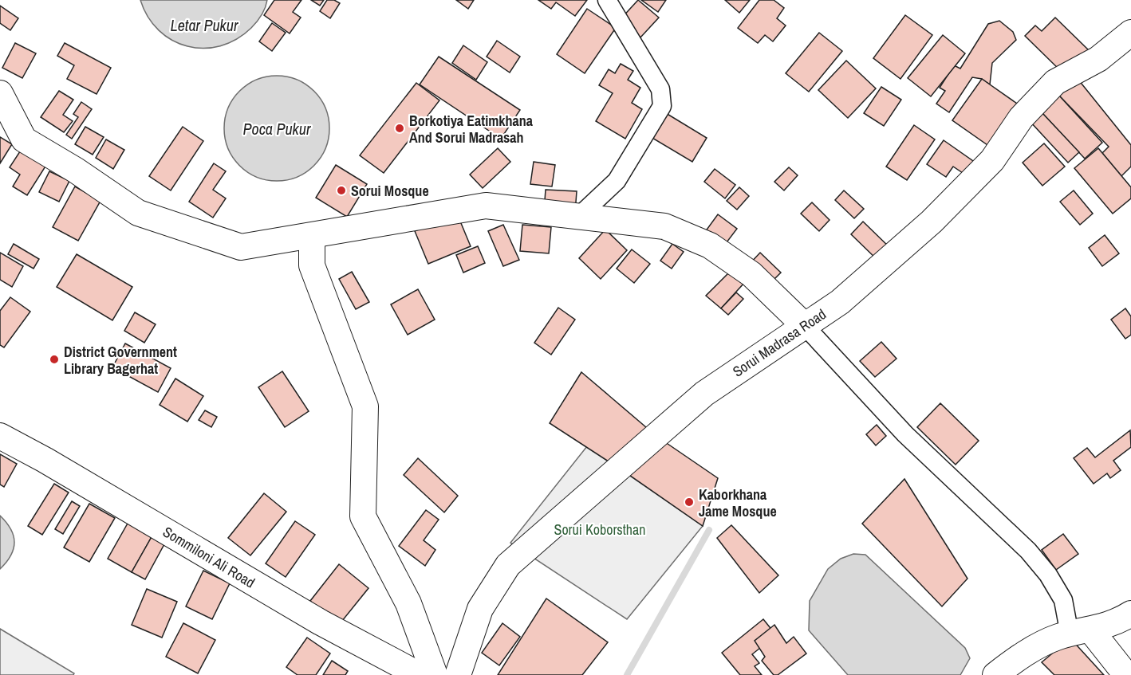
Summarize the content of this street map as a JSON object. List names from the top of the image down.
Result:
{
  "streets": {
    "street": ["Sorui Madrasa Road", "Sommiloni Ali Road"]
  },
  "water": ["Letar Pukur", "Poca Pukur"],
  "parks": ["Sorui Koborsthan"],
  "places": [
    "Borkotiya Eatimkhana And Sorui Madrasah",
    "Sorui Mosque",
    "District Government Library Bagerhat",
    "Kaborkhana Jame Mosque"
  ]
}
